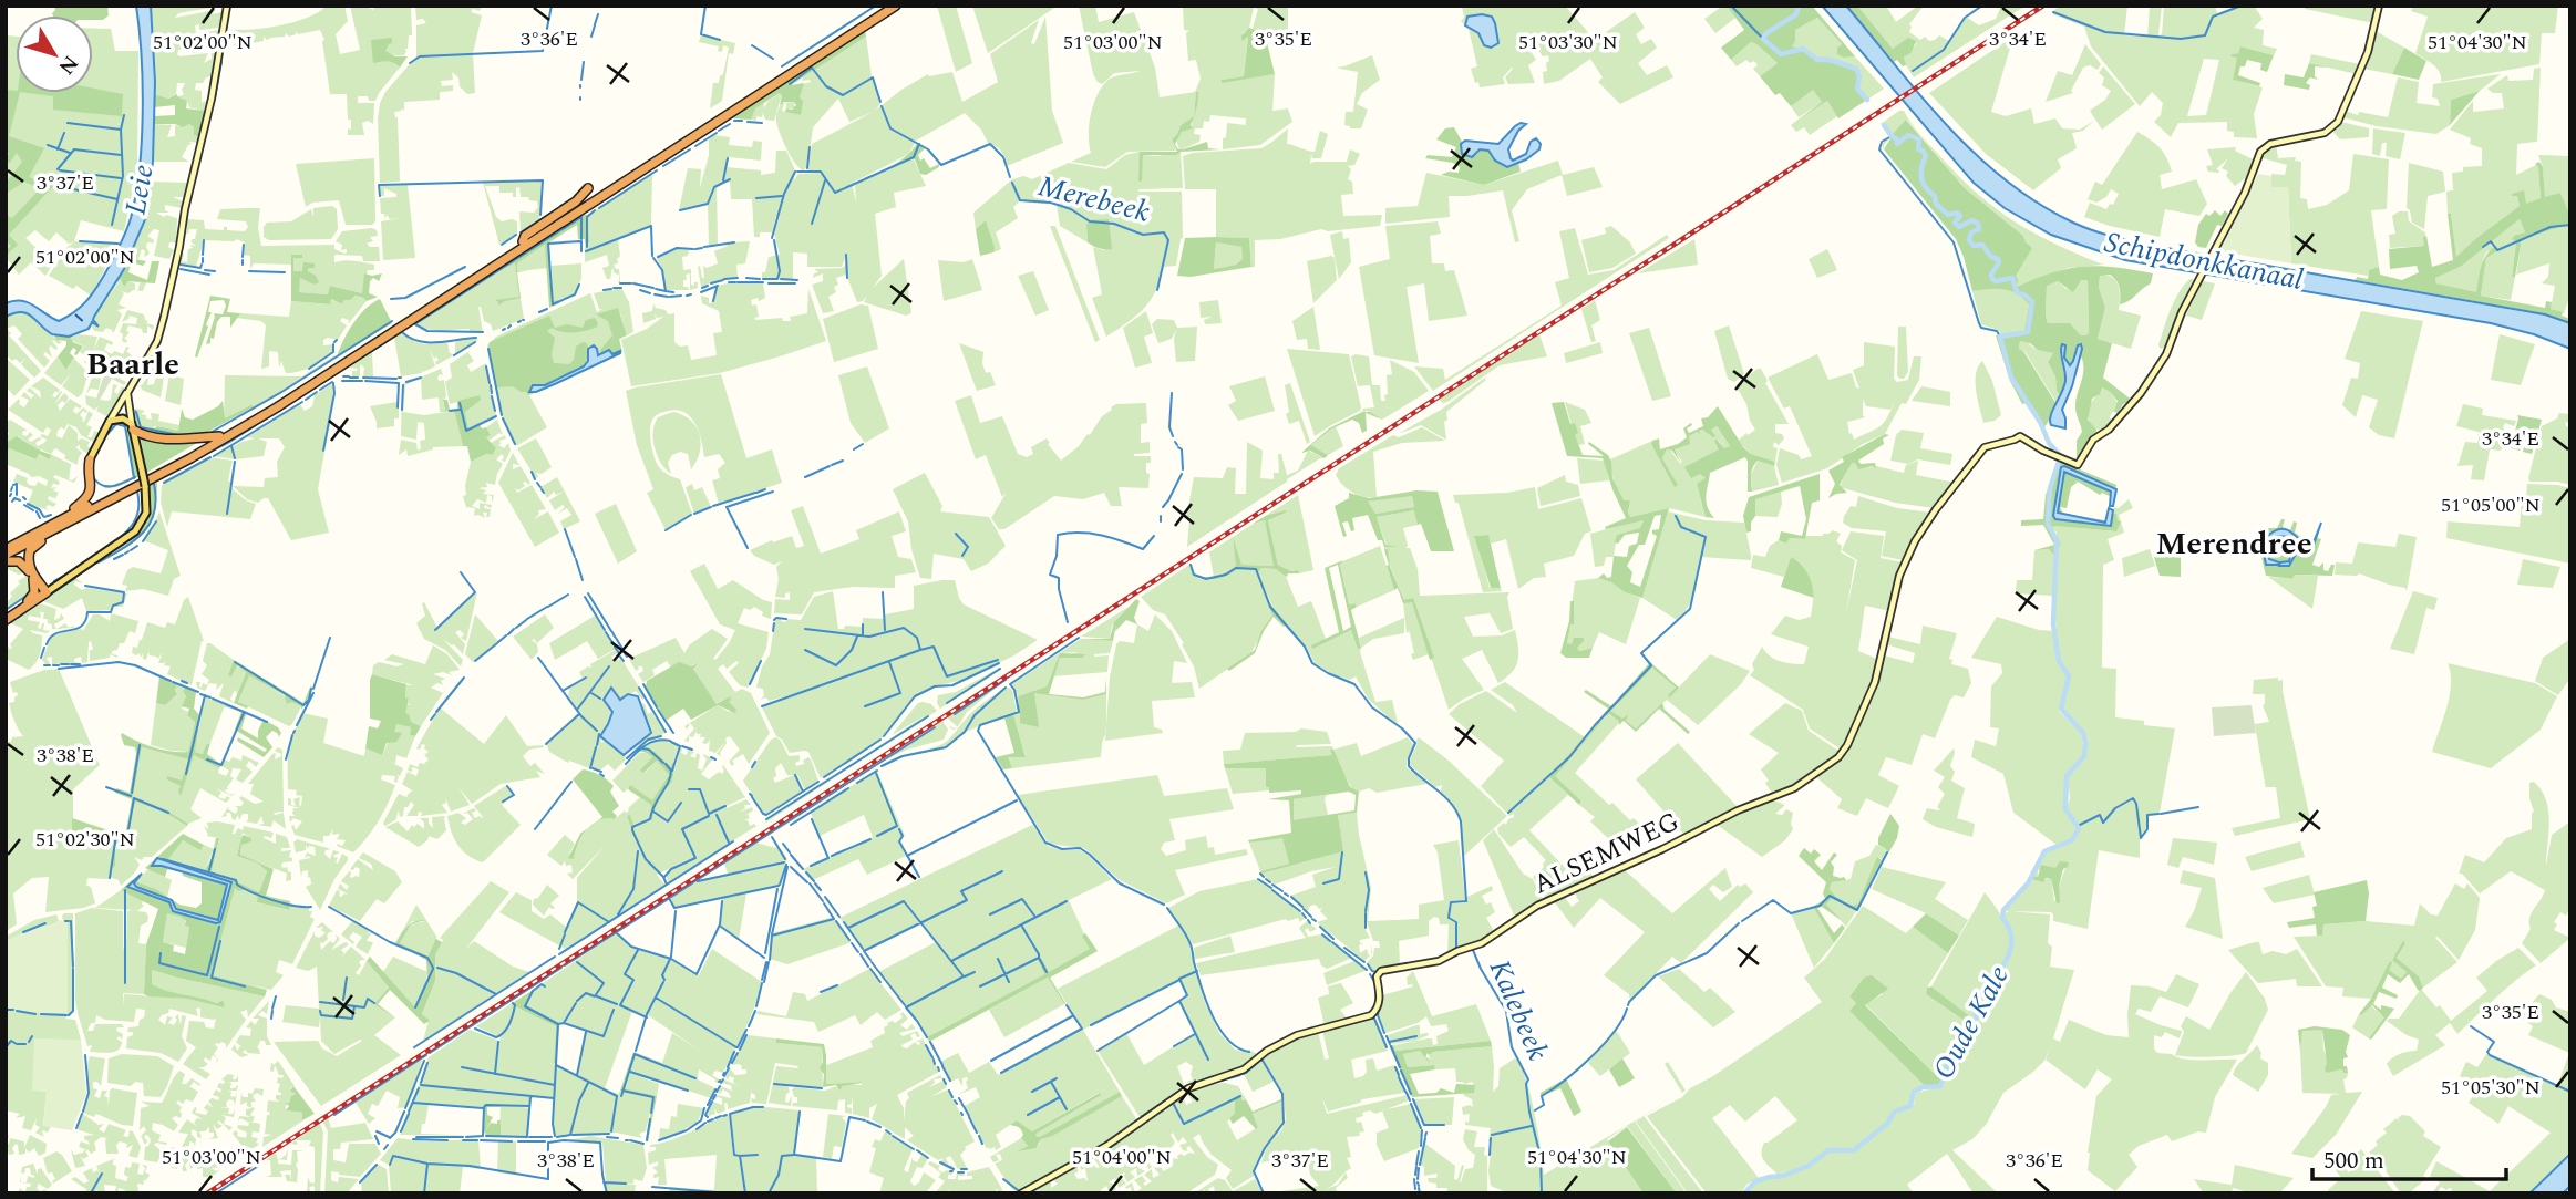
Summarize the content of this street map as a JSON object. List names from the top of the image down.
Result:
{
  "streets": {
    "main road": ["ALSEMWEG"]
  },
  "districts": ["Baarle", "Merendree"],
  "water": [
    "Leie",
    "Merebeek",
    "Schipdonkkanaal",
    "Kalebeek",
    "Oude Kale"
  ],
  "scale_bar": "500 m",
  "north": "bottom right",
  "coordinates": [
    "3°36'E",
    "3°35'E",
    "3°34'E",
    "51°02'00\"N",
    "51°03'00\"N",
    "51°03'30\"N",
    "51°04'30\"N",
    "3°37'E",
    "51°05'00\"N",
    "3°38'E",
    "51°02'30\"N",
    "51°05'30\"N",
    "51°04'00\"N"
  ]
}
